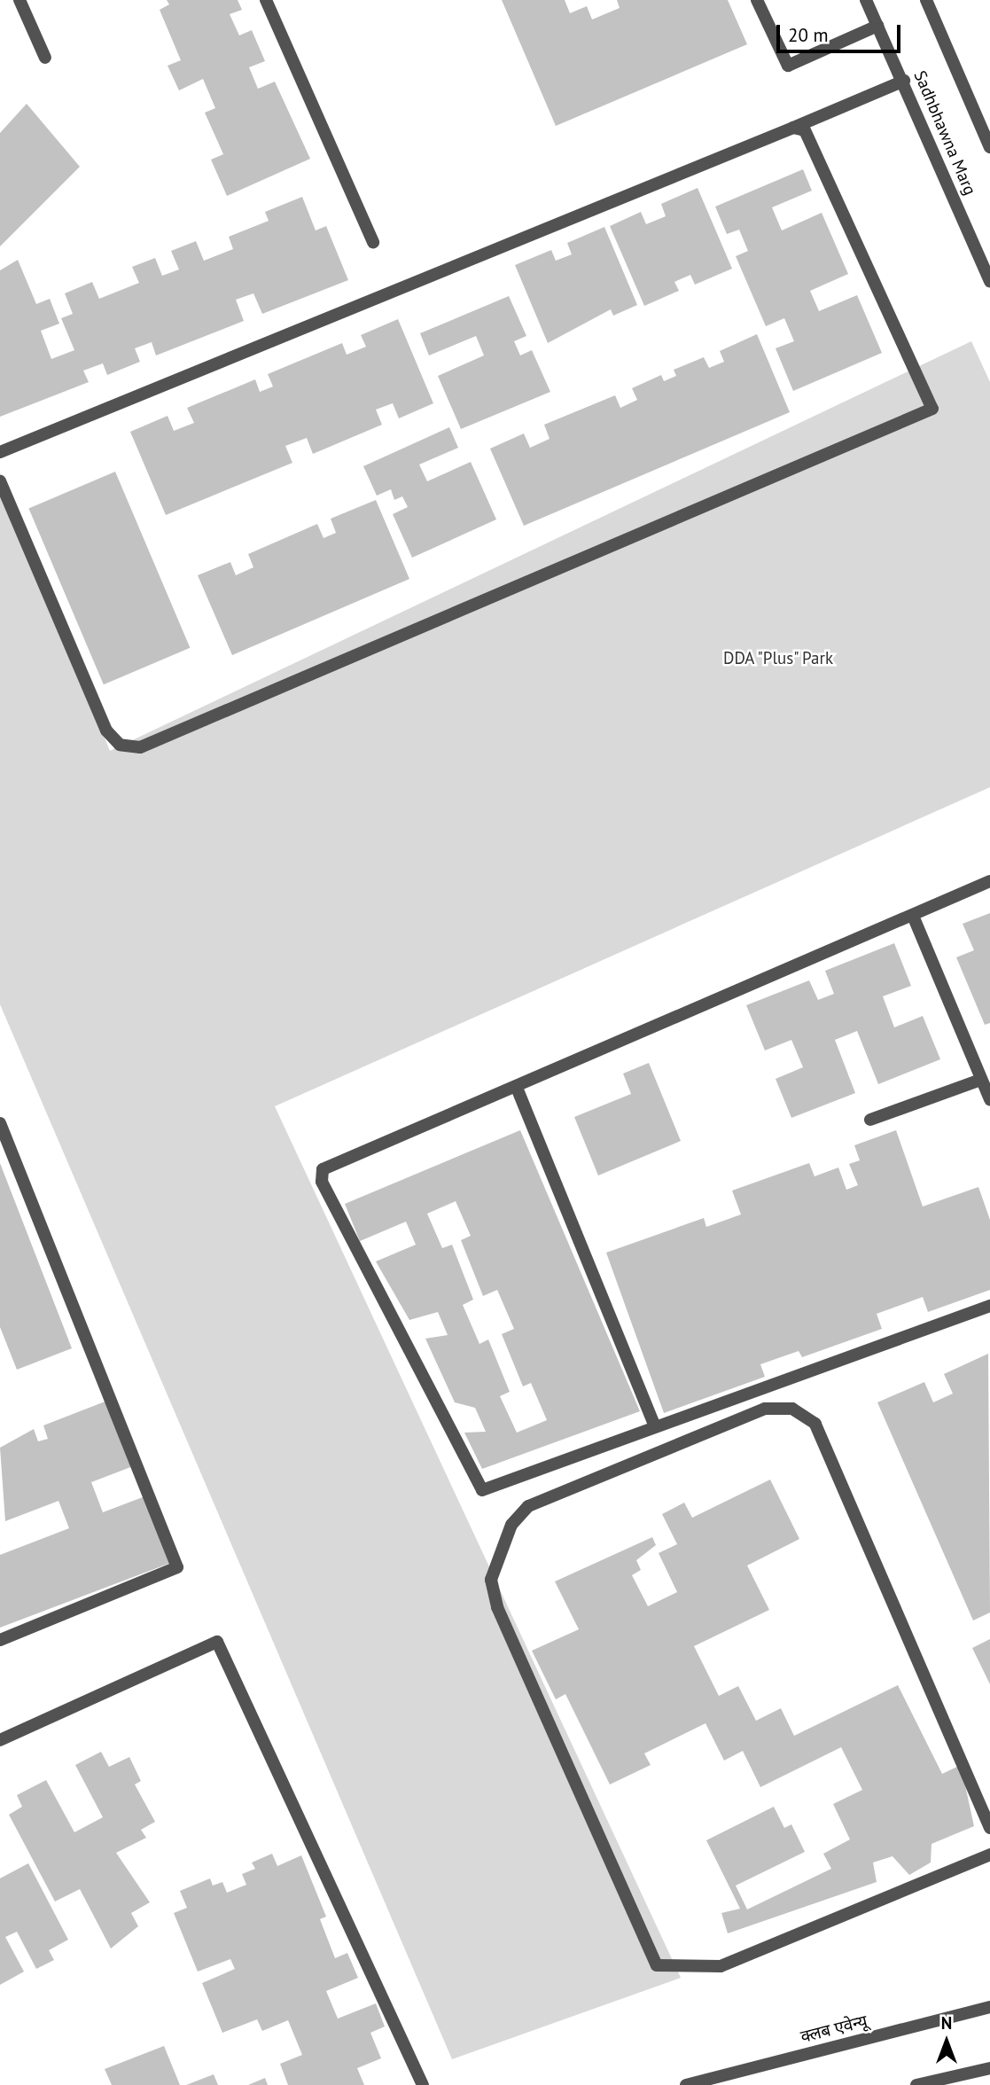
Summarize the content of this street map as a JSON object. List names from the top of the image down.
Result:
{
  "streets": {
    "street": ["Sadhbhawna Marg", "क्लब एवेन्यू"]
  },
  "parks": ["DDA \"Plus\" Park"],
  "scale_bar": "20 m",
  "north": "top"
}
